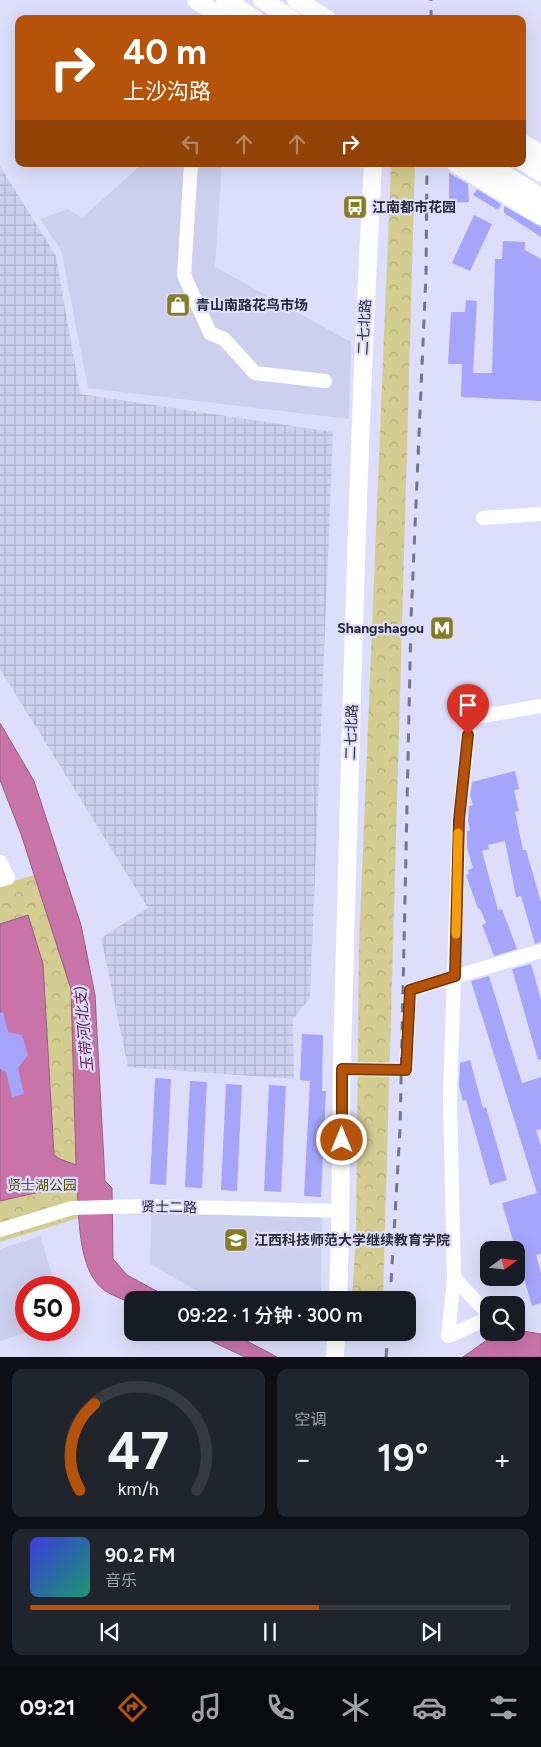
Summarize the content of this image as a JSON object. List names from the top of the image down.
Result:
{
  "streets": {
    "main road": ["二七北路"],
    "street": ["贤士二路"]
  },
  "crossings": [
    ["二七北路", "贤士二路"]
  ],
  "water": ["玉带河(北支)"],
  "parks": ["贤士湖公园"],
  "places": {
    "bus stop": ["江南都市花园"],
    "shop": ["青山南路花鸟市场"],
    "metro station": ["Shangshagou"],
    "school or university": ["江西科技师范大学继续教育学院"]
  },
  "north": "right",
  "page": {
    "turn": ["40 m", "上沙沟路"],
    "limit": "50",
    "trip": "09:22 · 1 分钟 · 300 m",
    "tile": "空调",
    "heat": ["−", "19°", "+"],
    "song": ["90.2 FM", "音乐"],
    "tabs": "09:21",
    "gauge": ["47", "km/h"]
  }
}
